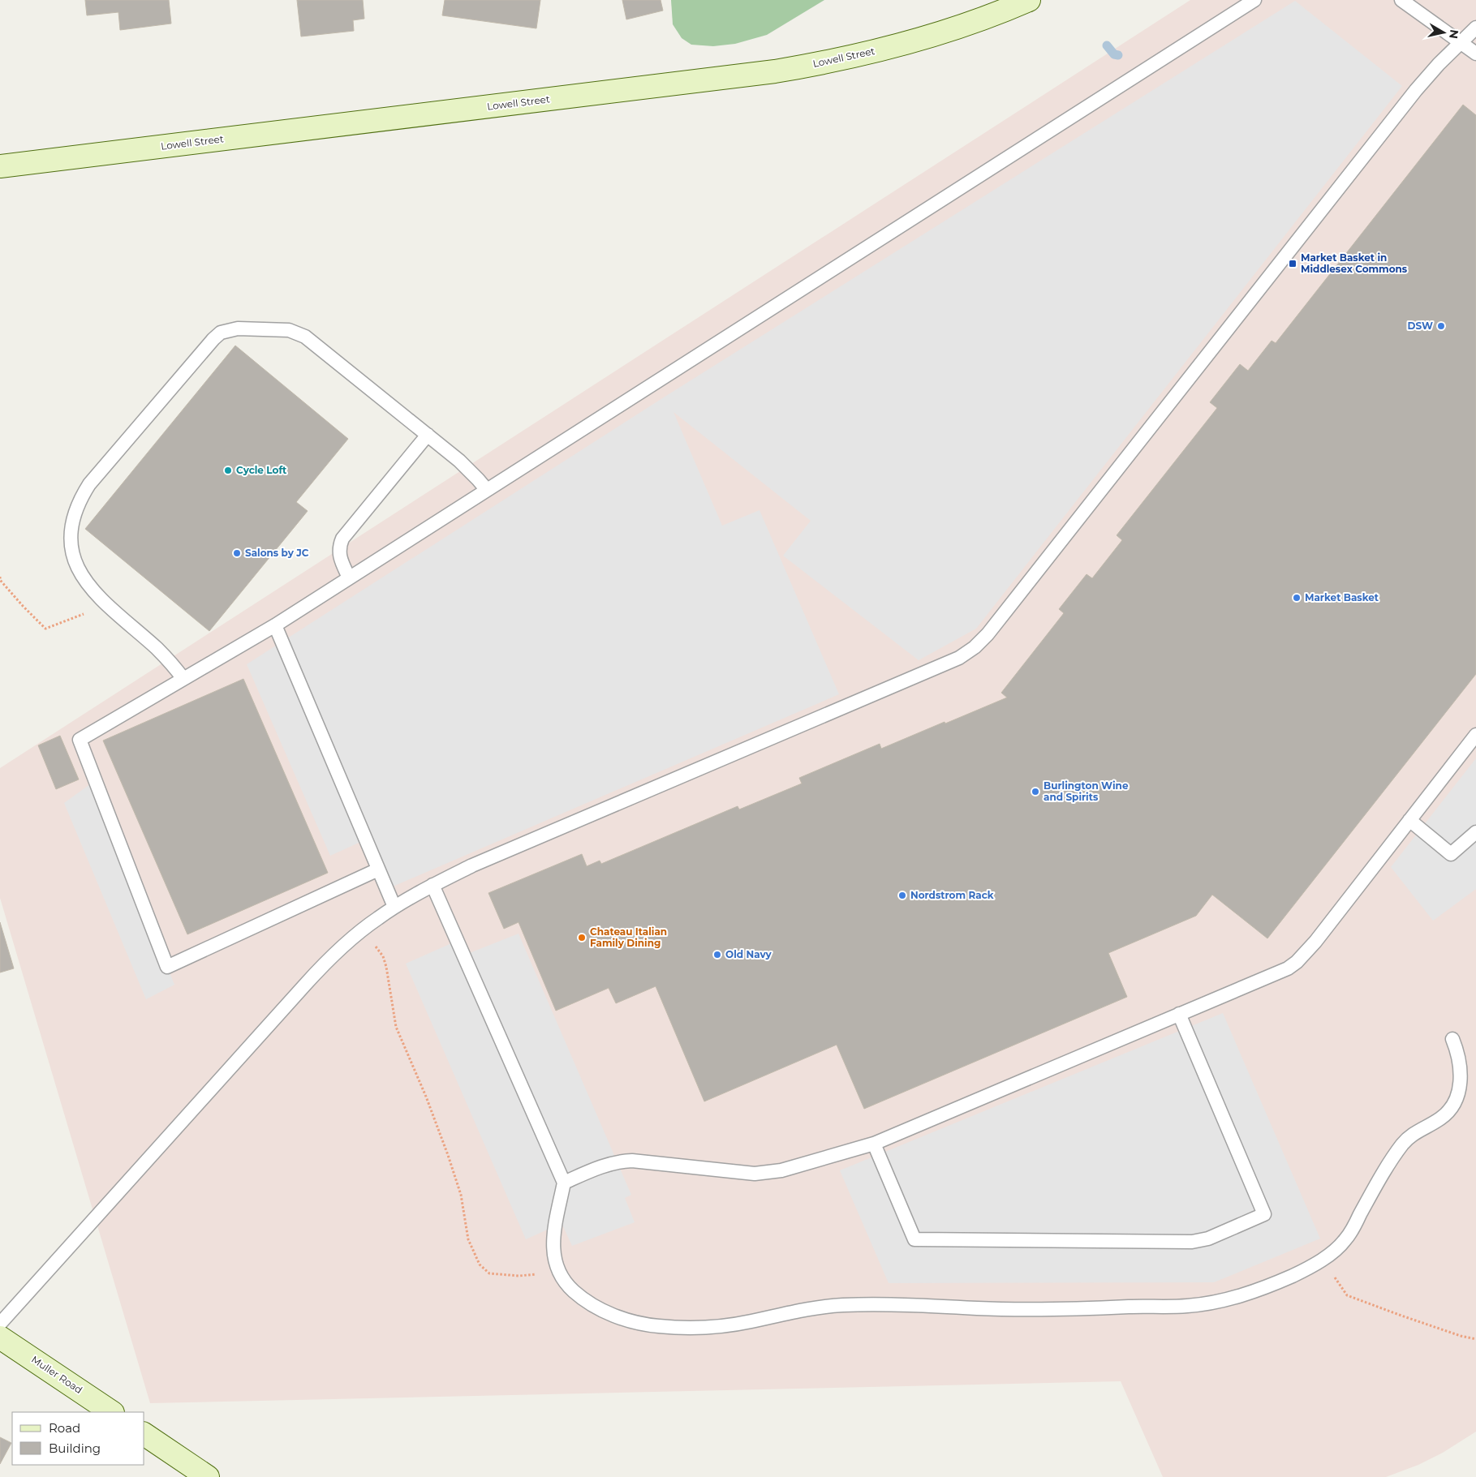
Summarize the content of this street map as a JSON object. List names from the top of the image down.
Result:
{
  "streets": {
    "main road": ["Lowell Street", "Muller Road"]
  },
  "places": {
    "transit": ["Market Basket in Middlesex Commons"],
    "other": [
      "DSW",
      "Cycle Loft",
      "Salons by JC",
      "Market Basket",
      "Burlington Wine and Spirits",
      "Nordstrom Rack",
      "Chateau Italian Family Dining",
      "Old Navy"
    ]
  },
  "legend": ["Road", "Building"],
  "north": "right"
}
